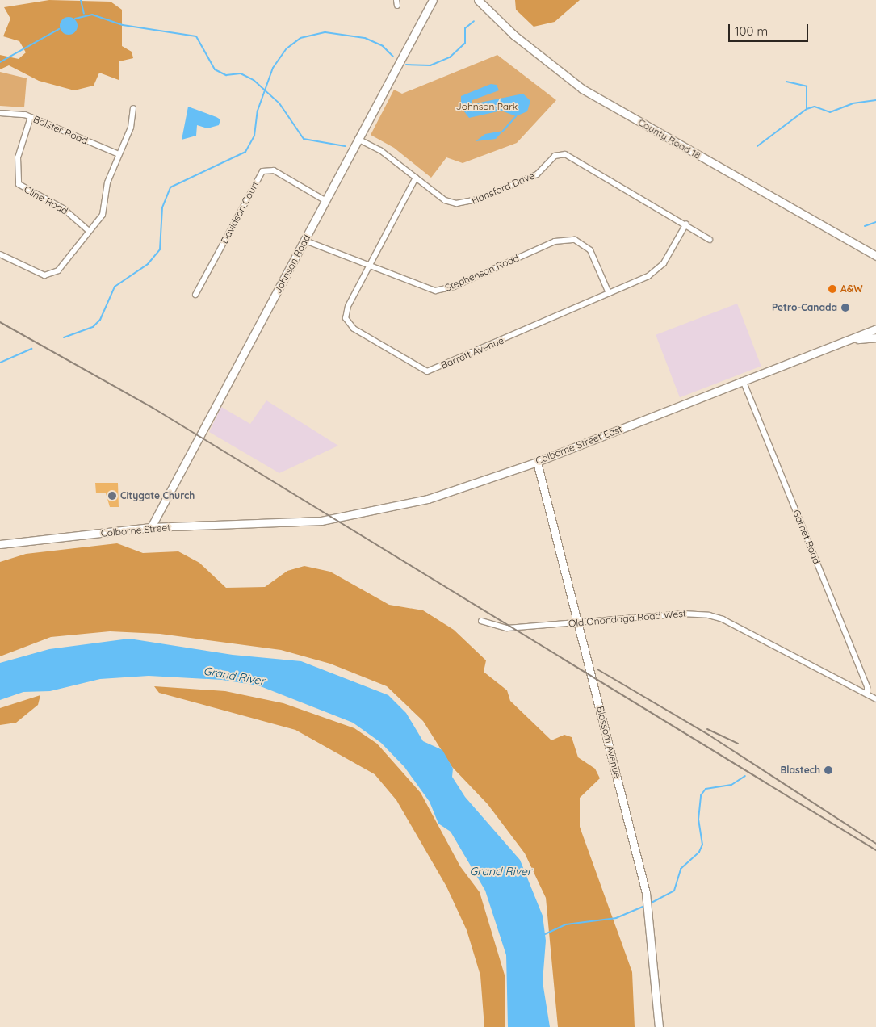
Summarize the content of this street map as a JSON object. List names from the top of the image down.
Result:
{
  "streets": {
    "main road": [
      "County Road 18",
      "Johnson Road",
      "Colborne Street East",
      "Colborne Street",
      "Blossom Avenue"
    ],
    "street": [
      "Bolster Road",
      "Hansford Drive",
      "Cline Road",
      "Davidson Court",
      "Stephenson Road",
      "Barrett Avenue",
      "Garnet Road",
      "Old Onondaga Road West"
    ]
  },
  "crossings": [
    ["Bolster Road", "Cline Road"],
    ["Hansford Drive", "Johnson Road"],
    ["Hansford Drive", "Barrett Avenue"],
    ["Davidson Court", "Johnson Road"],
    ["Johnson Road", "Stephenson Road"],
    ["Johnson Road", "Colborne Street"],
    ["Stephenson Road", "Barrett Avenue"],
    ["Colborne Street East", "Colborne Street"],
    ["Colborne Street East", "Garnet Road"],
    ["Colborne Street East", "Blossom Avenue"],
    ["Garnet Road", "Old Onondaga Road West"],
    ["Old Onondaga Road West", "Blossom Avenue"]
  ],
  "water": ["Grand River"],
  "parks": ["Johnson Park"],
  "places": [
    "A&W",
    "Petro-Canada",
    "Citygate Church",
    "Blastech"
  ],
  "scale_bar": "100 m"
}
